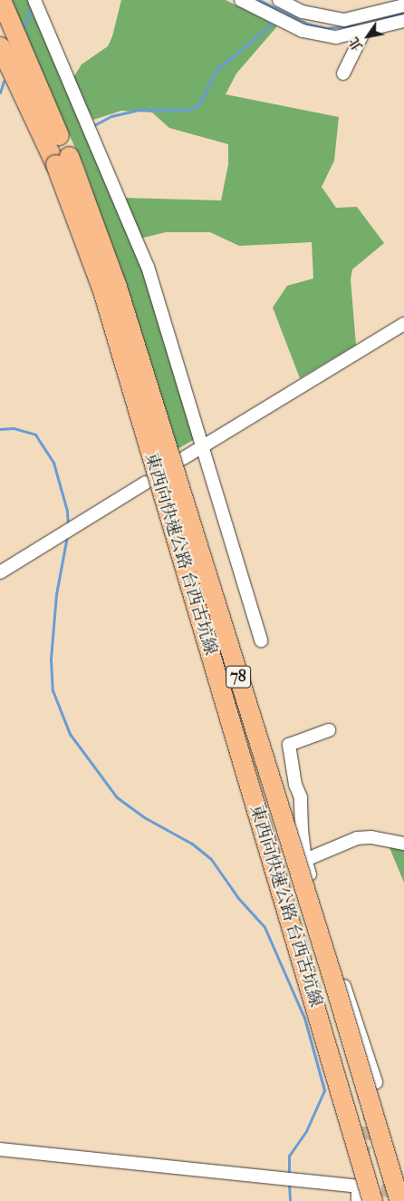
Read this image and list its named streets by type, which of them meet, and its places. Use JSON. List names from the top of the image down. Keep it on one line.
{"streets":{"highway":["東西向快速公路 台西古坑線","78"]},"north":"bottom left"}
